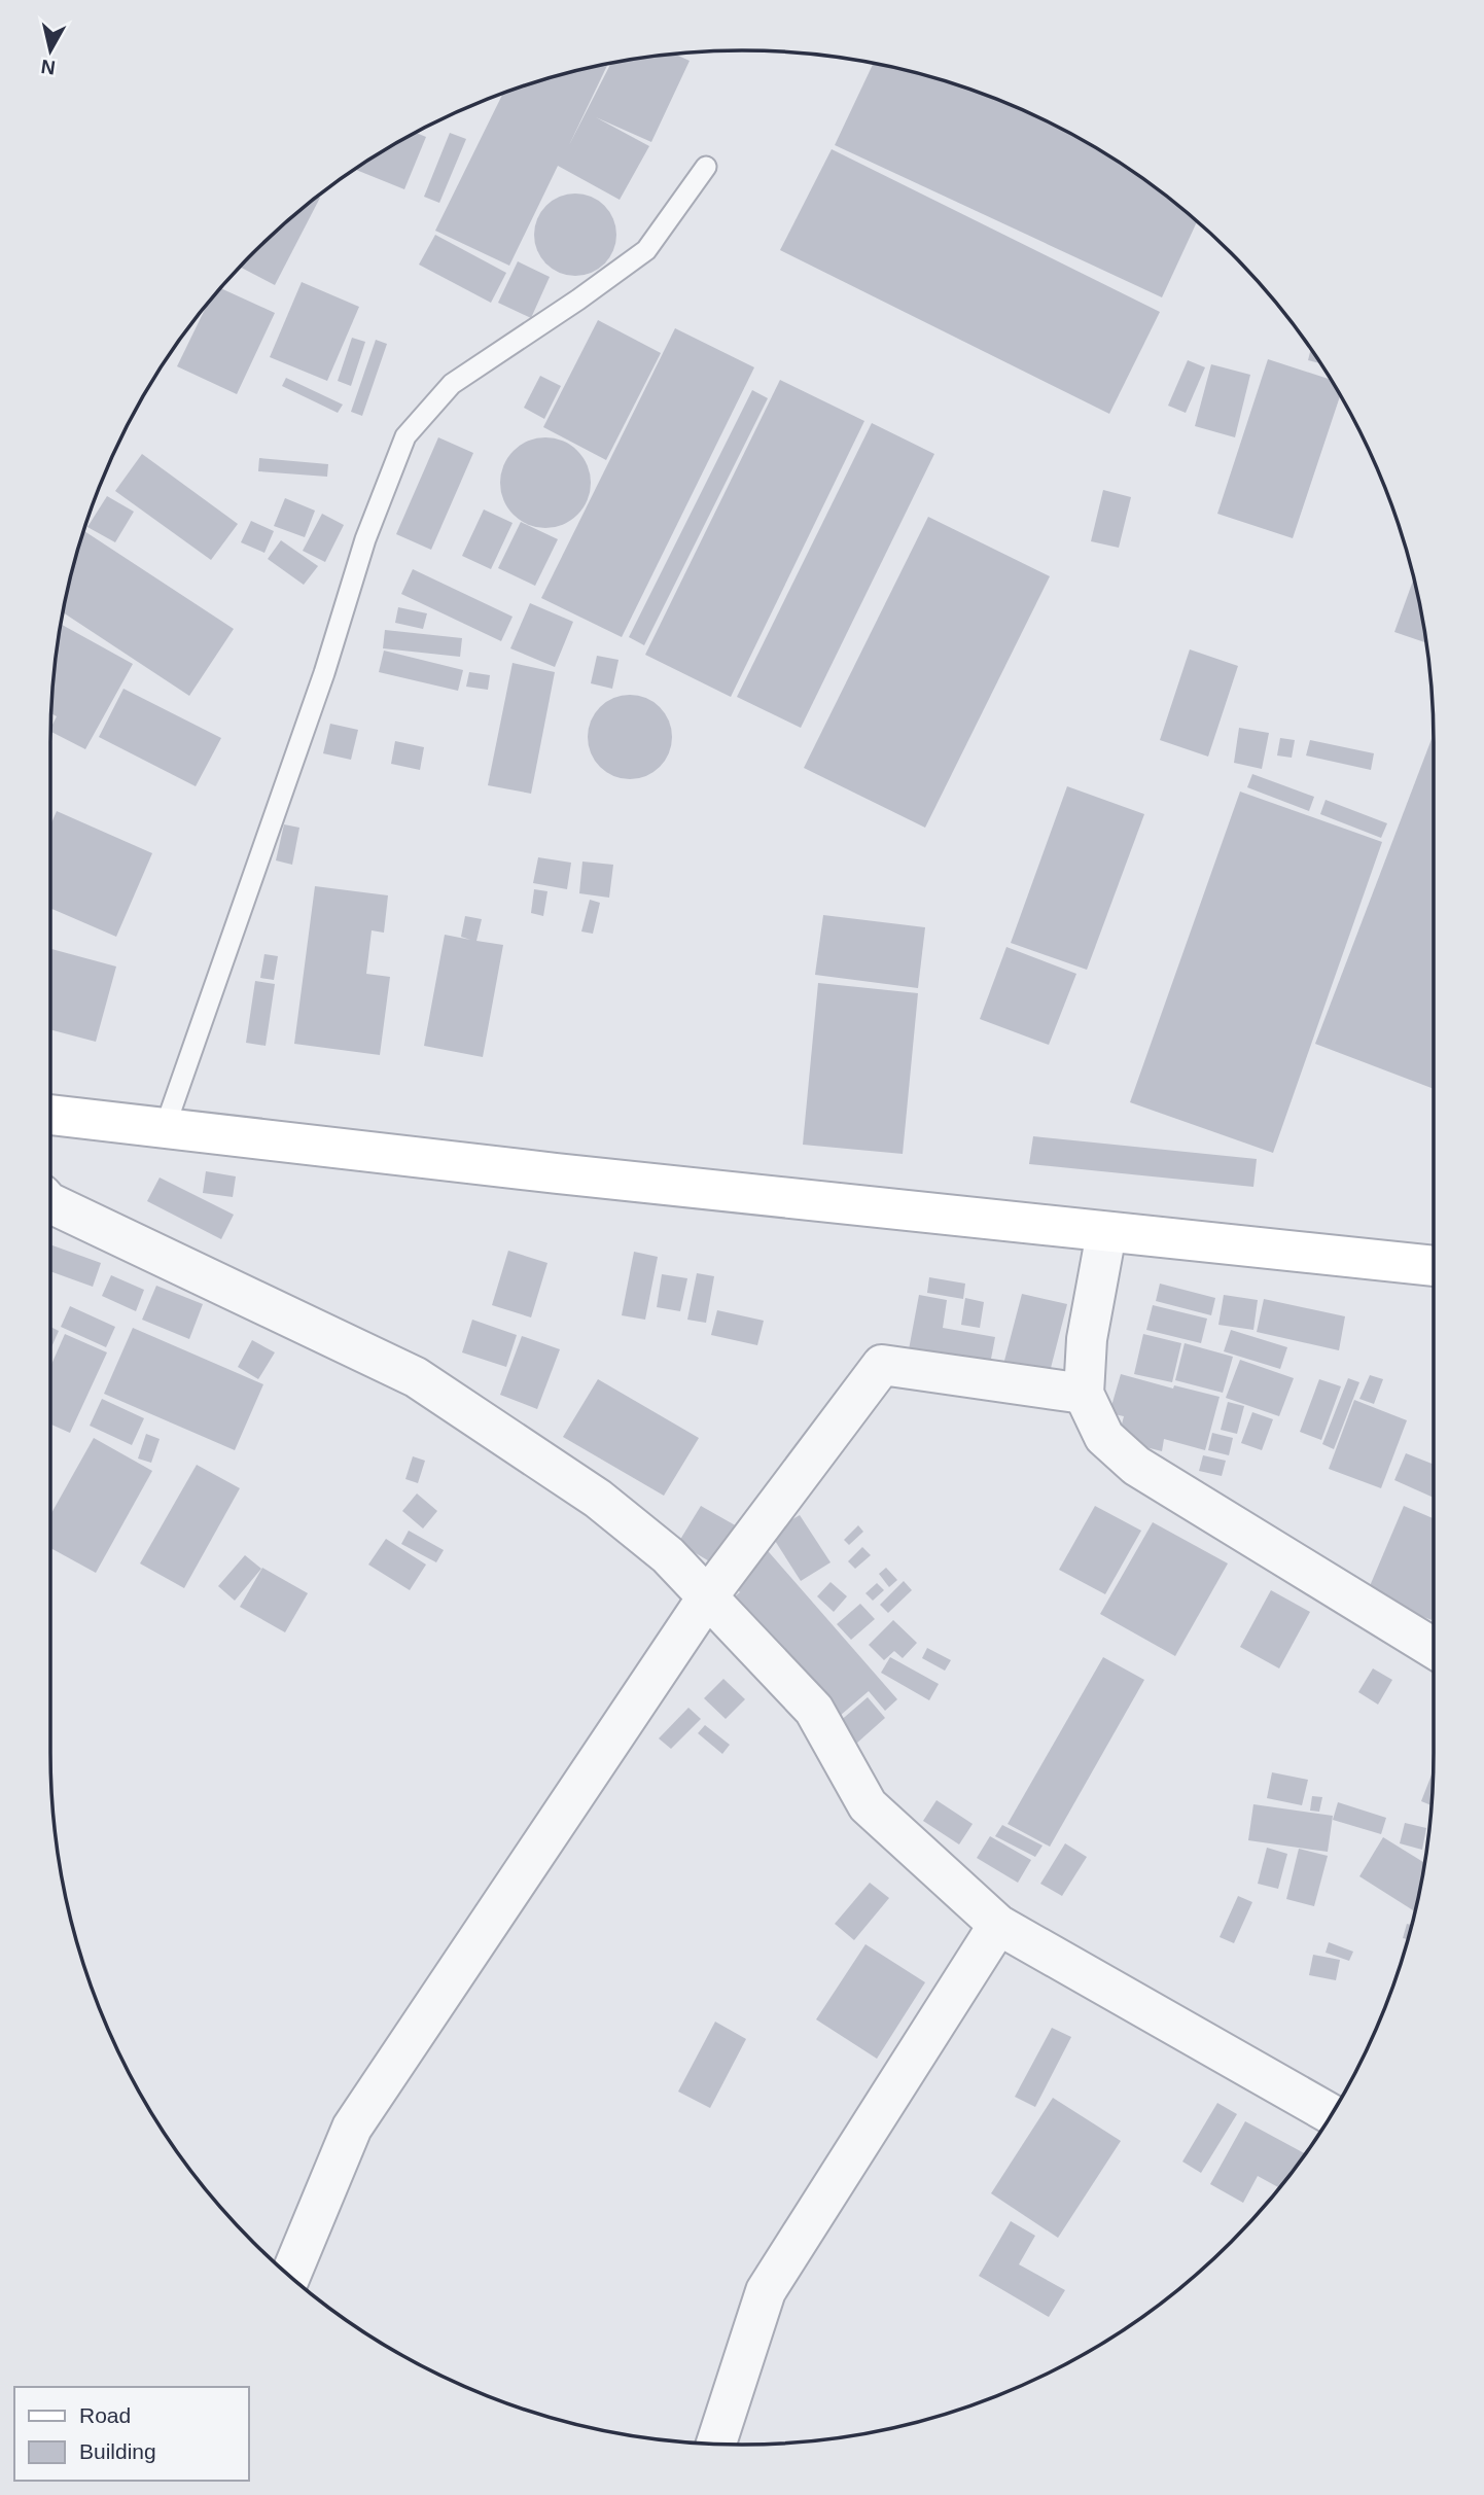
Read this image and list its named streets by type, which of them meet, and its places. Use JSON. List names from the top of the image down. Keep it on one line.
{"legend":["Road","Building"],"north":"bottom"}
